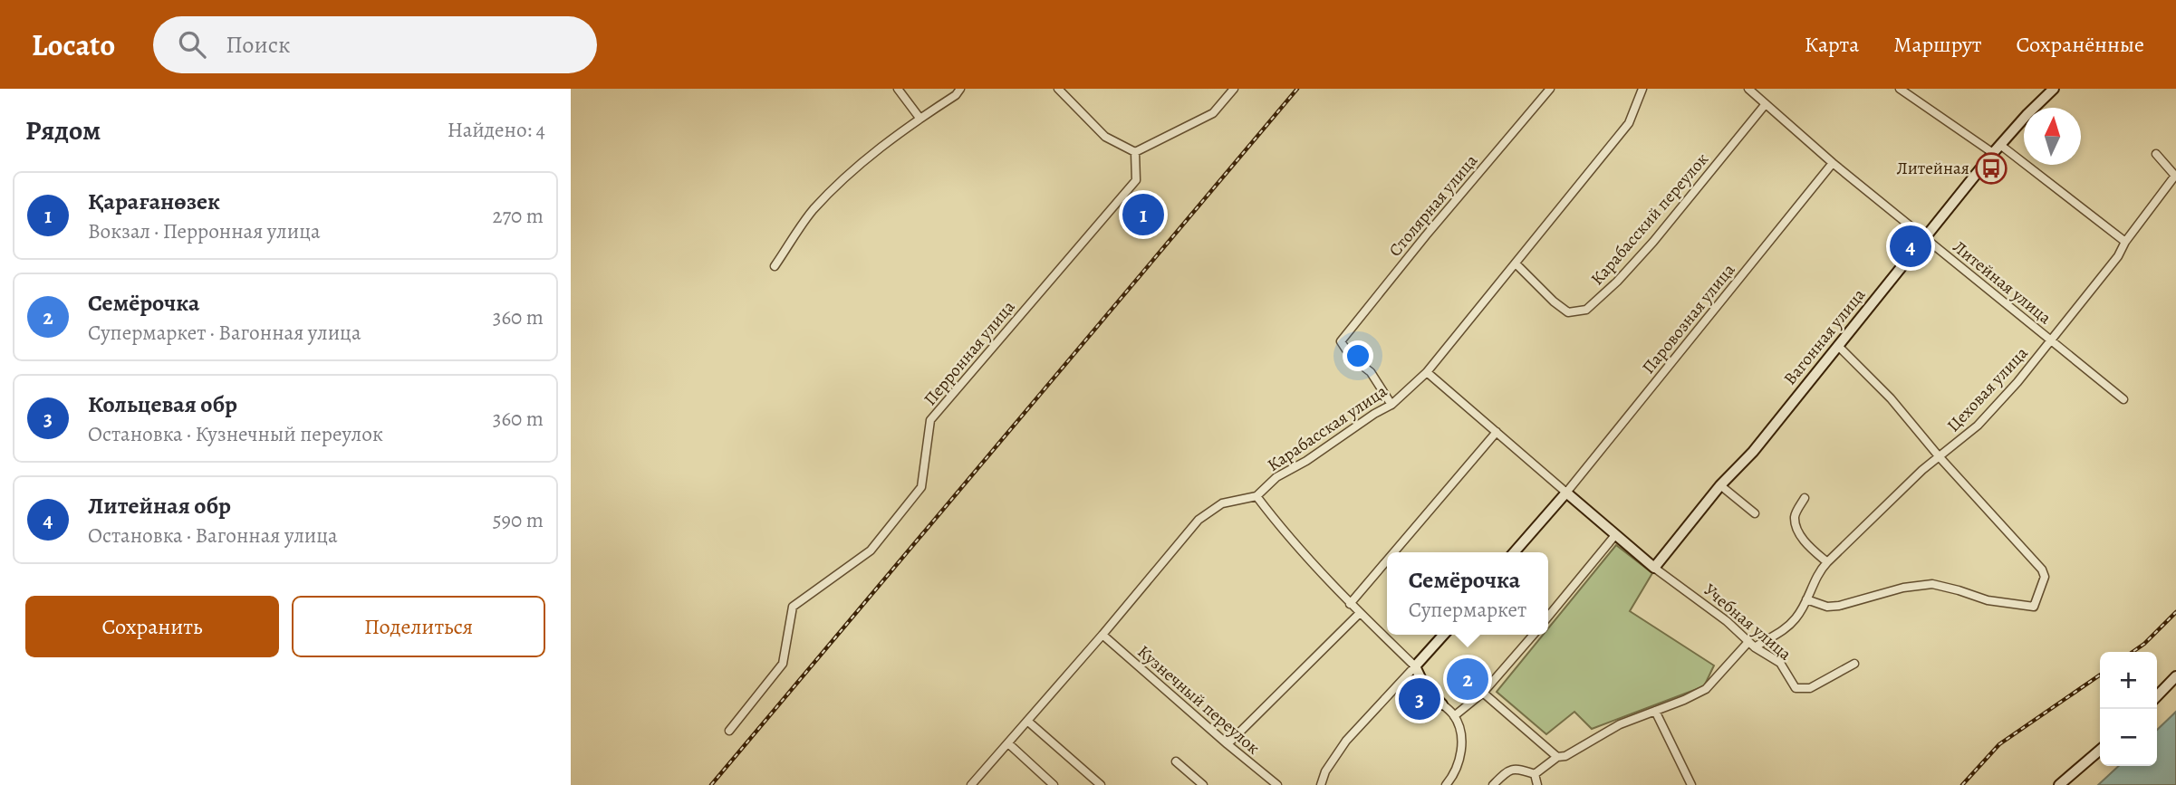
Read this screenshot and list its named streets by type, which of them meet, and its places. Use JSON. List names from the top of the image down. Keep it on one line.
{"streets":{"street":["Столярная улица","Карабасский переулок","Литейная улица","Паровозная улица","Вагонная улица","Перронная улица","Цеховая улица","Карабасская улица","Учебная улица","Кузнечный переулок"]},"crossings":[["Столярная улица","Карабасская улица"],["Карабасский переулок","Литейная улица"],["Карабасский переулок","Карабасская улица"],["Литейная улица","Паровозная улица"],["Литейная улица","Вагонная улица"],["Литейная улица","Цеховая улица"],["Вагонная улица","Учебная улица"],["Цеховая улица","Учебная улица"],["Карабасская улица","Кузнечный переулок"]],"places":{"bus stop":["Литейная"]},"north":"top","page":{"header":"Locato","search":"Поиск","nav":["Карта","Маршрут","Сохранённые"],"heading":["Рядом","Найдено: 4"],"list":[{"mark":"1","name":"Қарағанөзек","note":"Вокзал · Перронная улица","value":"270 m"},{"mark":"2","name":"Семёрочка","note":"Супермаркет · Вагонная улица","value":"360 m"},{"mark":"3","name":"Кольцевая обр","note":"Остановка · Кузнечный переулок","value":"360 m"},{"mark":"4","name":"Литейная обр","note":"Остановка · Вагонная улица","value":"590 m"}],"pins":["1","4","2","3"],"popup":["Семёрочка","Супермаркет"],"buttons":["Сохранить","Поделиться"],"map_buttons":["+","−"]}}
